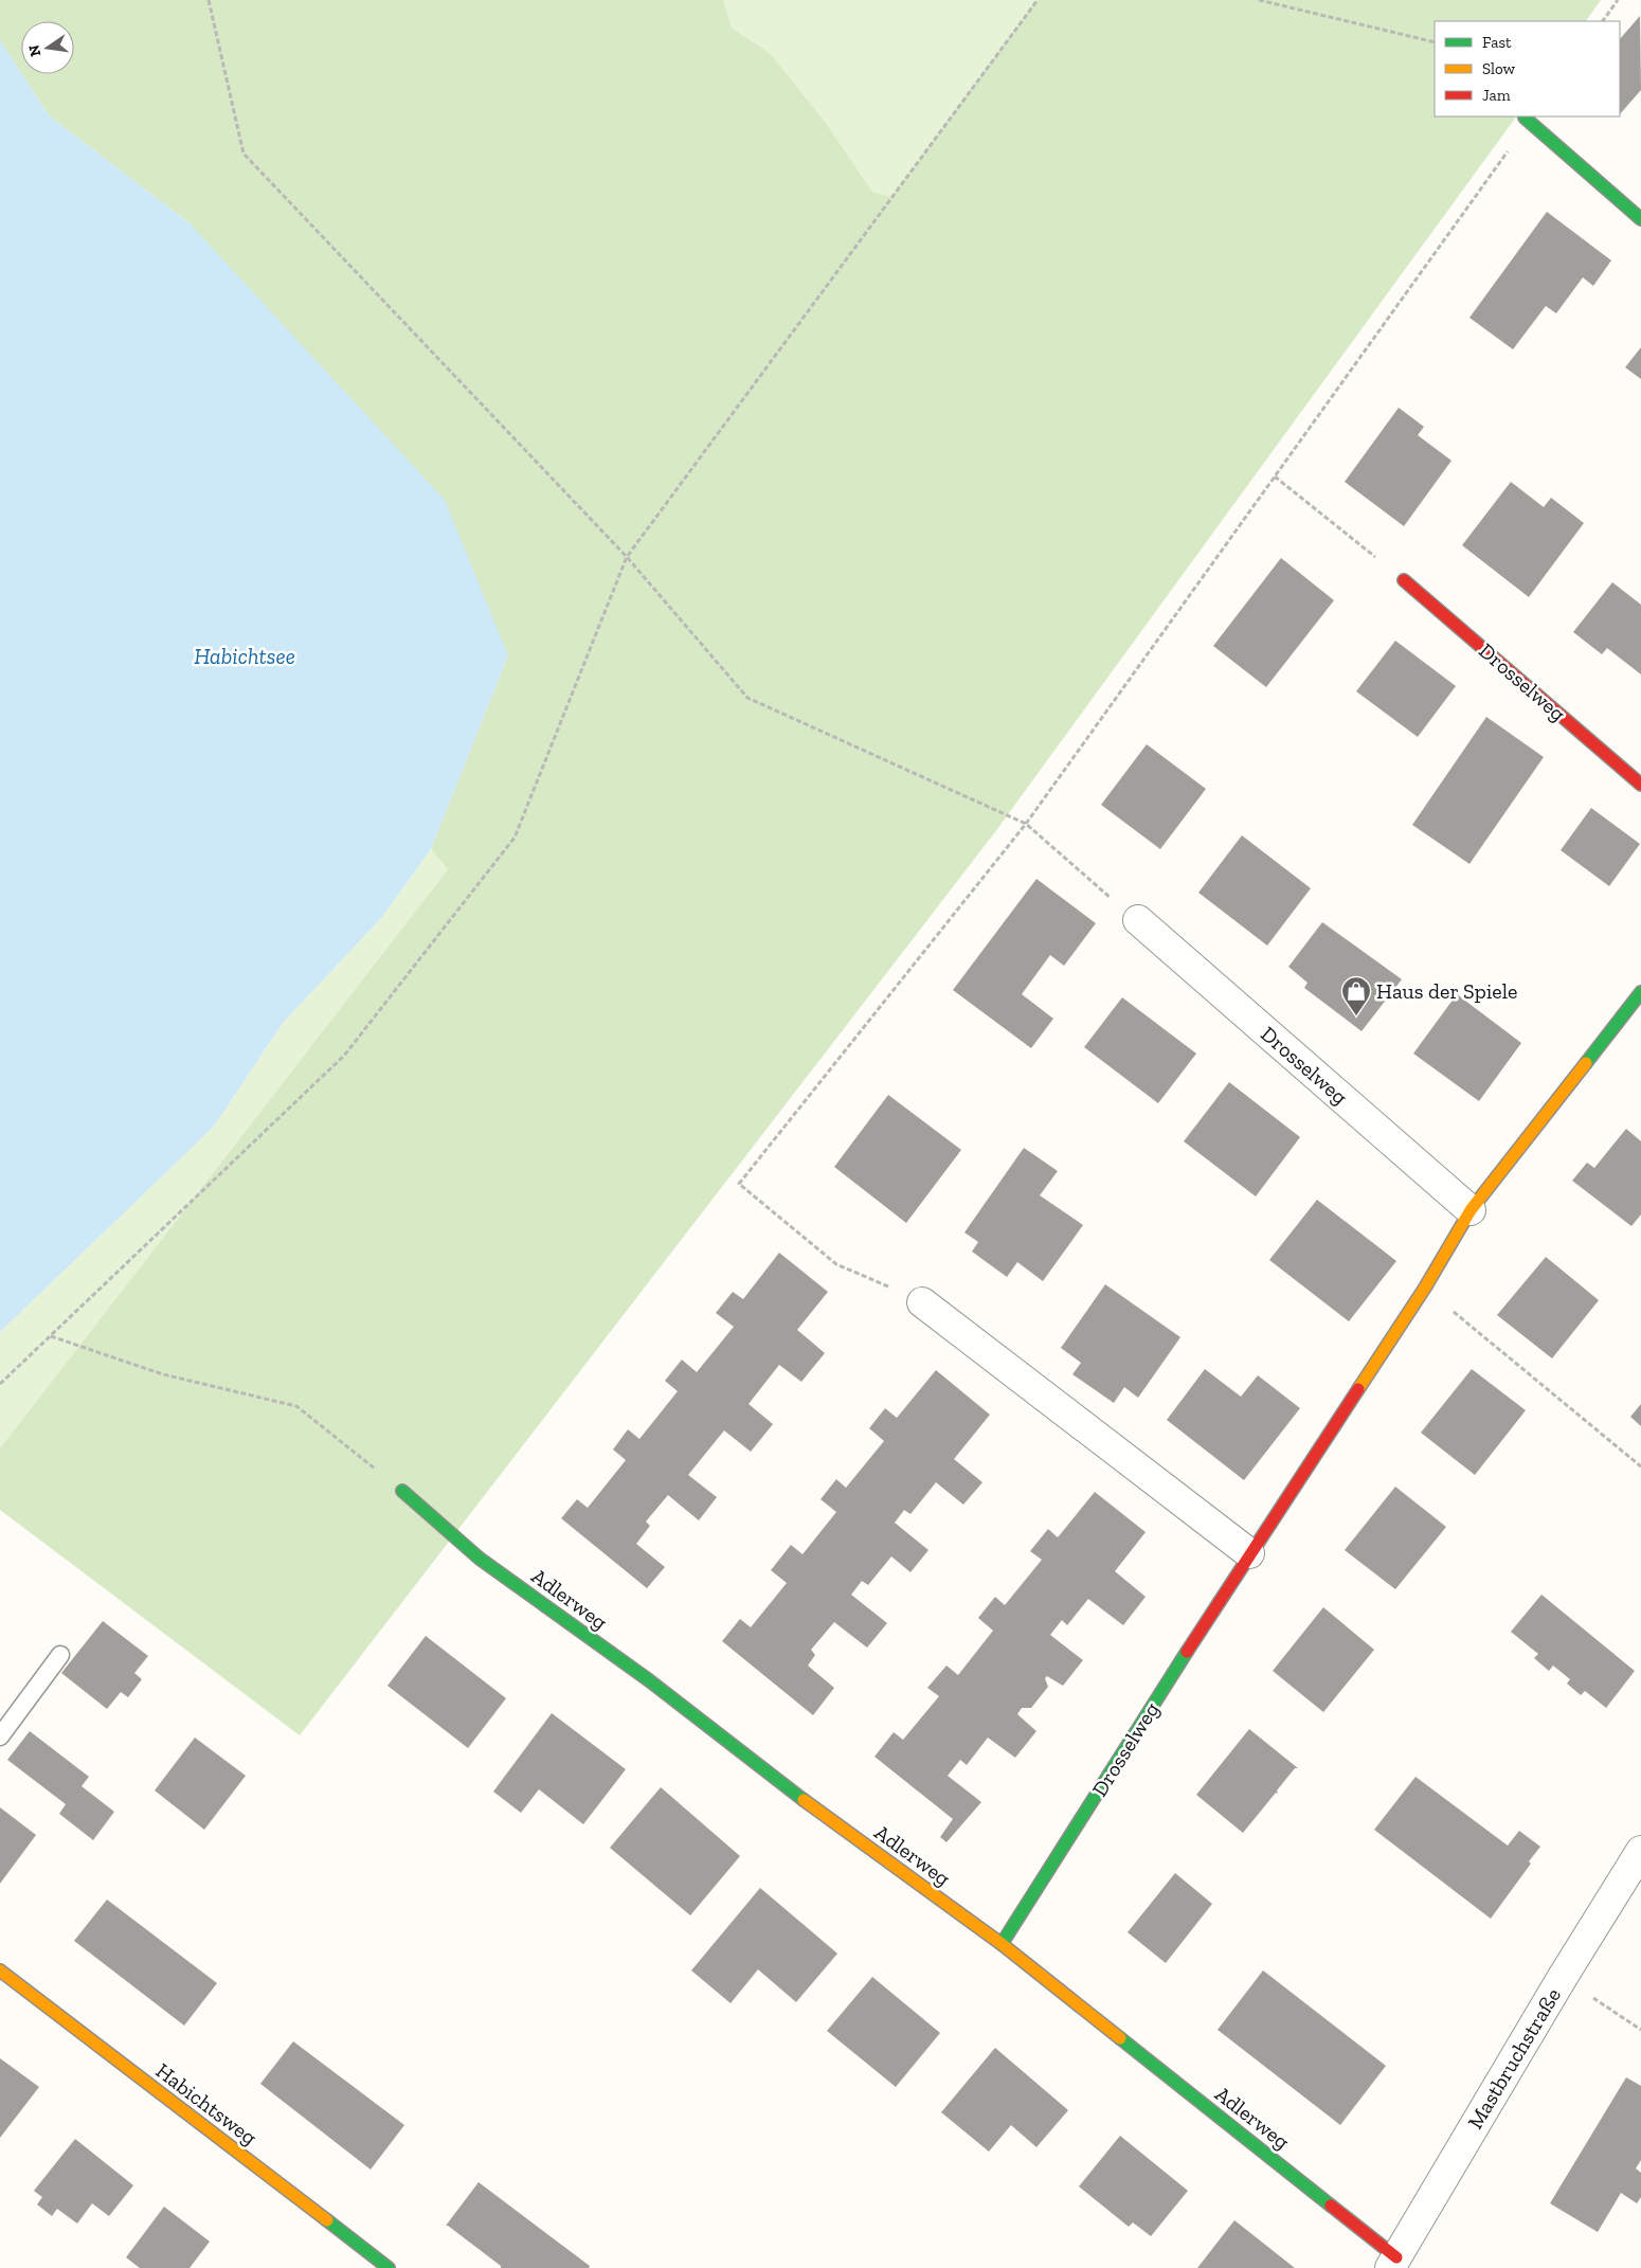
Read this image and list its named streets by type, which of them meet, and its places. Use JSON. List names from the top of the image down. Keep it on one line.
{"streets":{"street":["Drosselweg","Adlerweg","Mastbruchstraße","Habichtsweg"]},"crossings":[["Drosselweg","Adlerweg"],["Adlerweg","Mastbruchstraße"]],"water":["Habichtsee"],"places":{"shop":["Haus der Spiele"]},"legend":["Fast","Slow","Jam"],"north":"left"}
